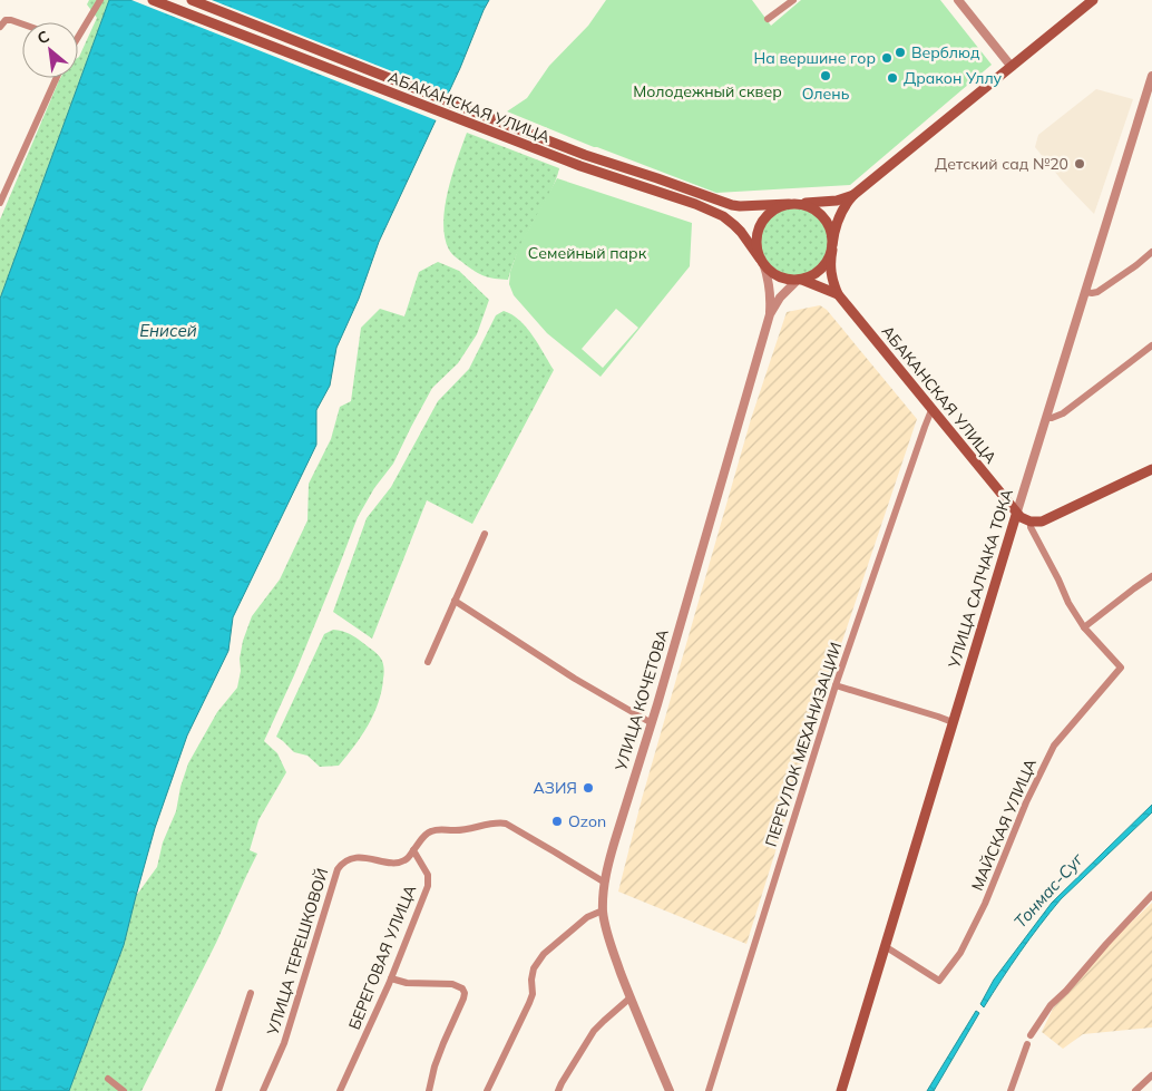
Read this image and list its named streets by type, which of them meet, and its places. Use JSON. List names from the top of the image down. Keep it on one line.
{"streets":{"main road":["АБАКАНСКАЯ УЛИЦА","УЛИЦА САЛЧАКА ТОКА"],"street":["УЛИЦА КОЧЕТОВА","ПЕРЕУЛОК МЕХАНИЗАЦИИ","МАЙСКАЯ УЛИЦА","УЛИЦА ТЕРЕШКОВОЙ","БЕРЕГОВАЯ УЛИЦА"]},"crossings":[["АБАКАНСКАЯ УЛИЦА","УЛИЦА САЛЧАКА ТОКА"],["АБАКАНСКАЯ УЛИЦА","УЛИЦА КОЧЕТОВА"],["АБАКАНСКАЯ УЛИЦА","ПЕРЕУЛОК МЕХАНИЗАЦИИ"],["УЛИЦА САЛЧАКА ТОКА","МАЙСКАЯ УЛИЦА"],["УЛИЦА ТЕРЕШКОВОЙ","БЕРЕГОВАЯ УЛИЦА"]],"water":["Енисей","Тонмас-Суг"],"parks":["Молодежный сквер","Семейный парк"],"places":["Верблюд","На вершине гор","Олень","Дракон Уллу","Детский сад №20","АЗИЯ","Ozon"],"north":"top left"}
